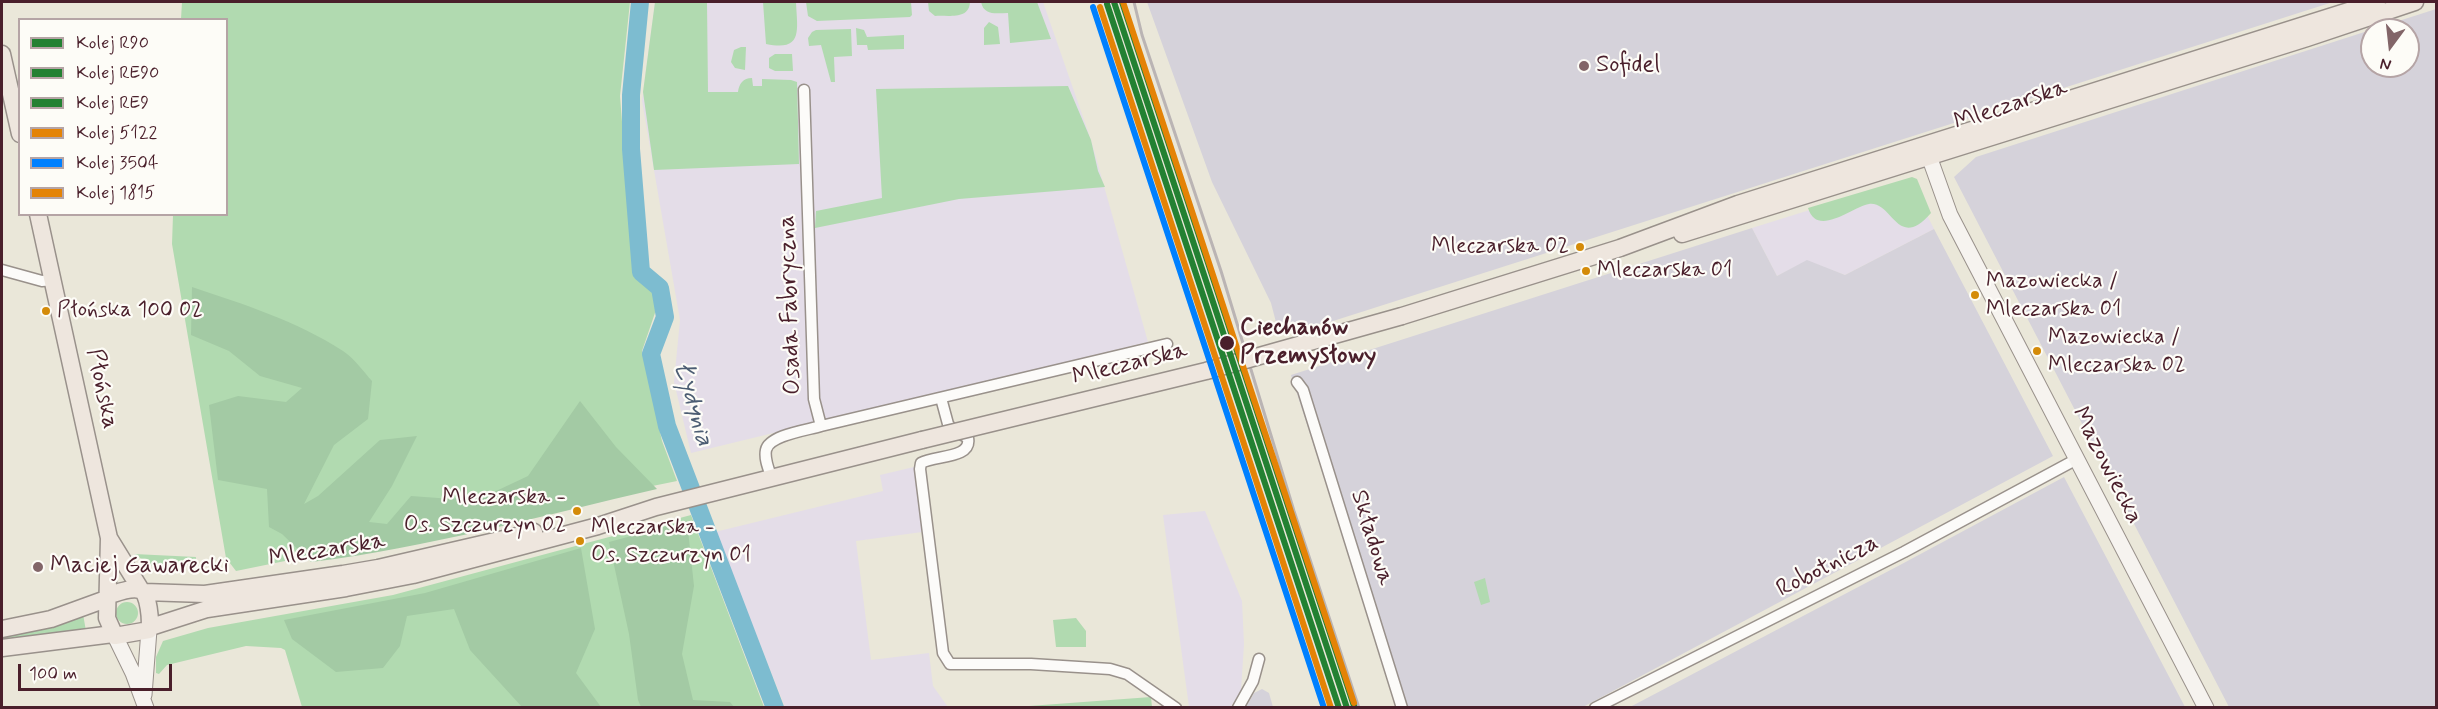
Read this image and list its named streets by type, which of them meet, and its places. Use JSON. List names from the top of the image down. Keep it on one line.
{"streets":{"main road":["Mleczarska","Płońska"],"street":["Osada Fabryczna","Mazowiecka","Składowa","Robotnicza"]},"crossings":[["Mleczarska","Osada Fabryczna"],["Mleczarska","Płońska"],["Mleczarska","Mazowiecka"],["Mazowiecka","Robotnicza"]],"water":["Łydynia"],"places":["Sofidel","Mleczarska 02","Mleczarska 01","Mazowiecka / Mleczarska 01","Płońska 100 02","Ciechanów Przemysłowy","Mazowiecka / Mleczarska 02","Mleczarska - Os. Szczurzyn 02","Mleczarska - Os. Szczurzyn 01","Maciej Gawarecki"],"lines":["rail line R90","rail line RE9","rail line 1815","rail line RE90","rail line 5122","rail line 3504"],"legend":["Kolej R90","Kolej RE90","Kolej RE9","Kolej 5122","Kolej 3504","Kolej 1815"],"scale_bar":"100 m","north":"bottom"}
